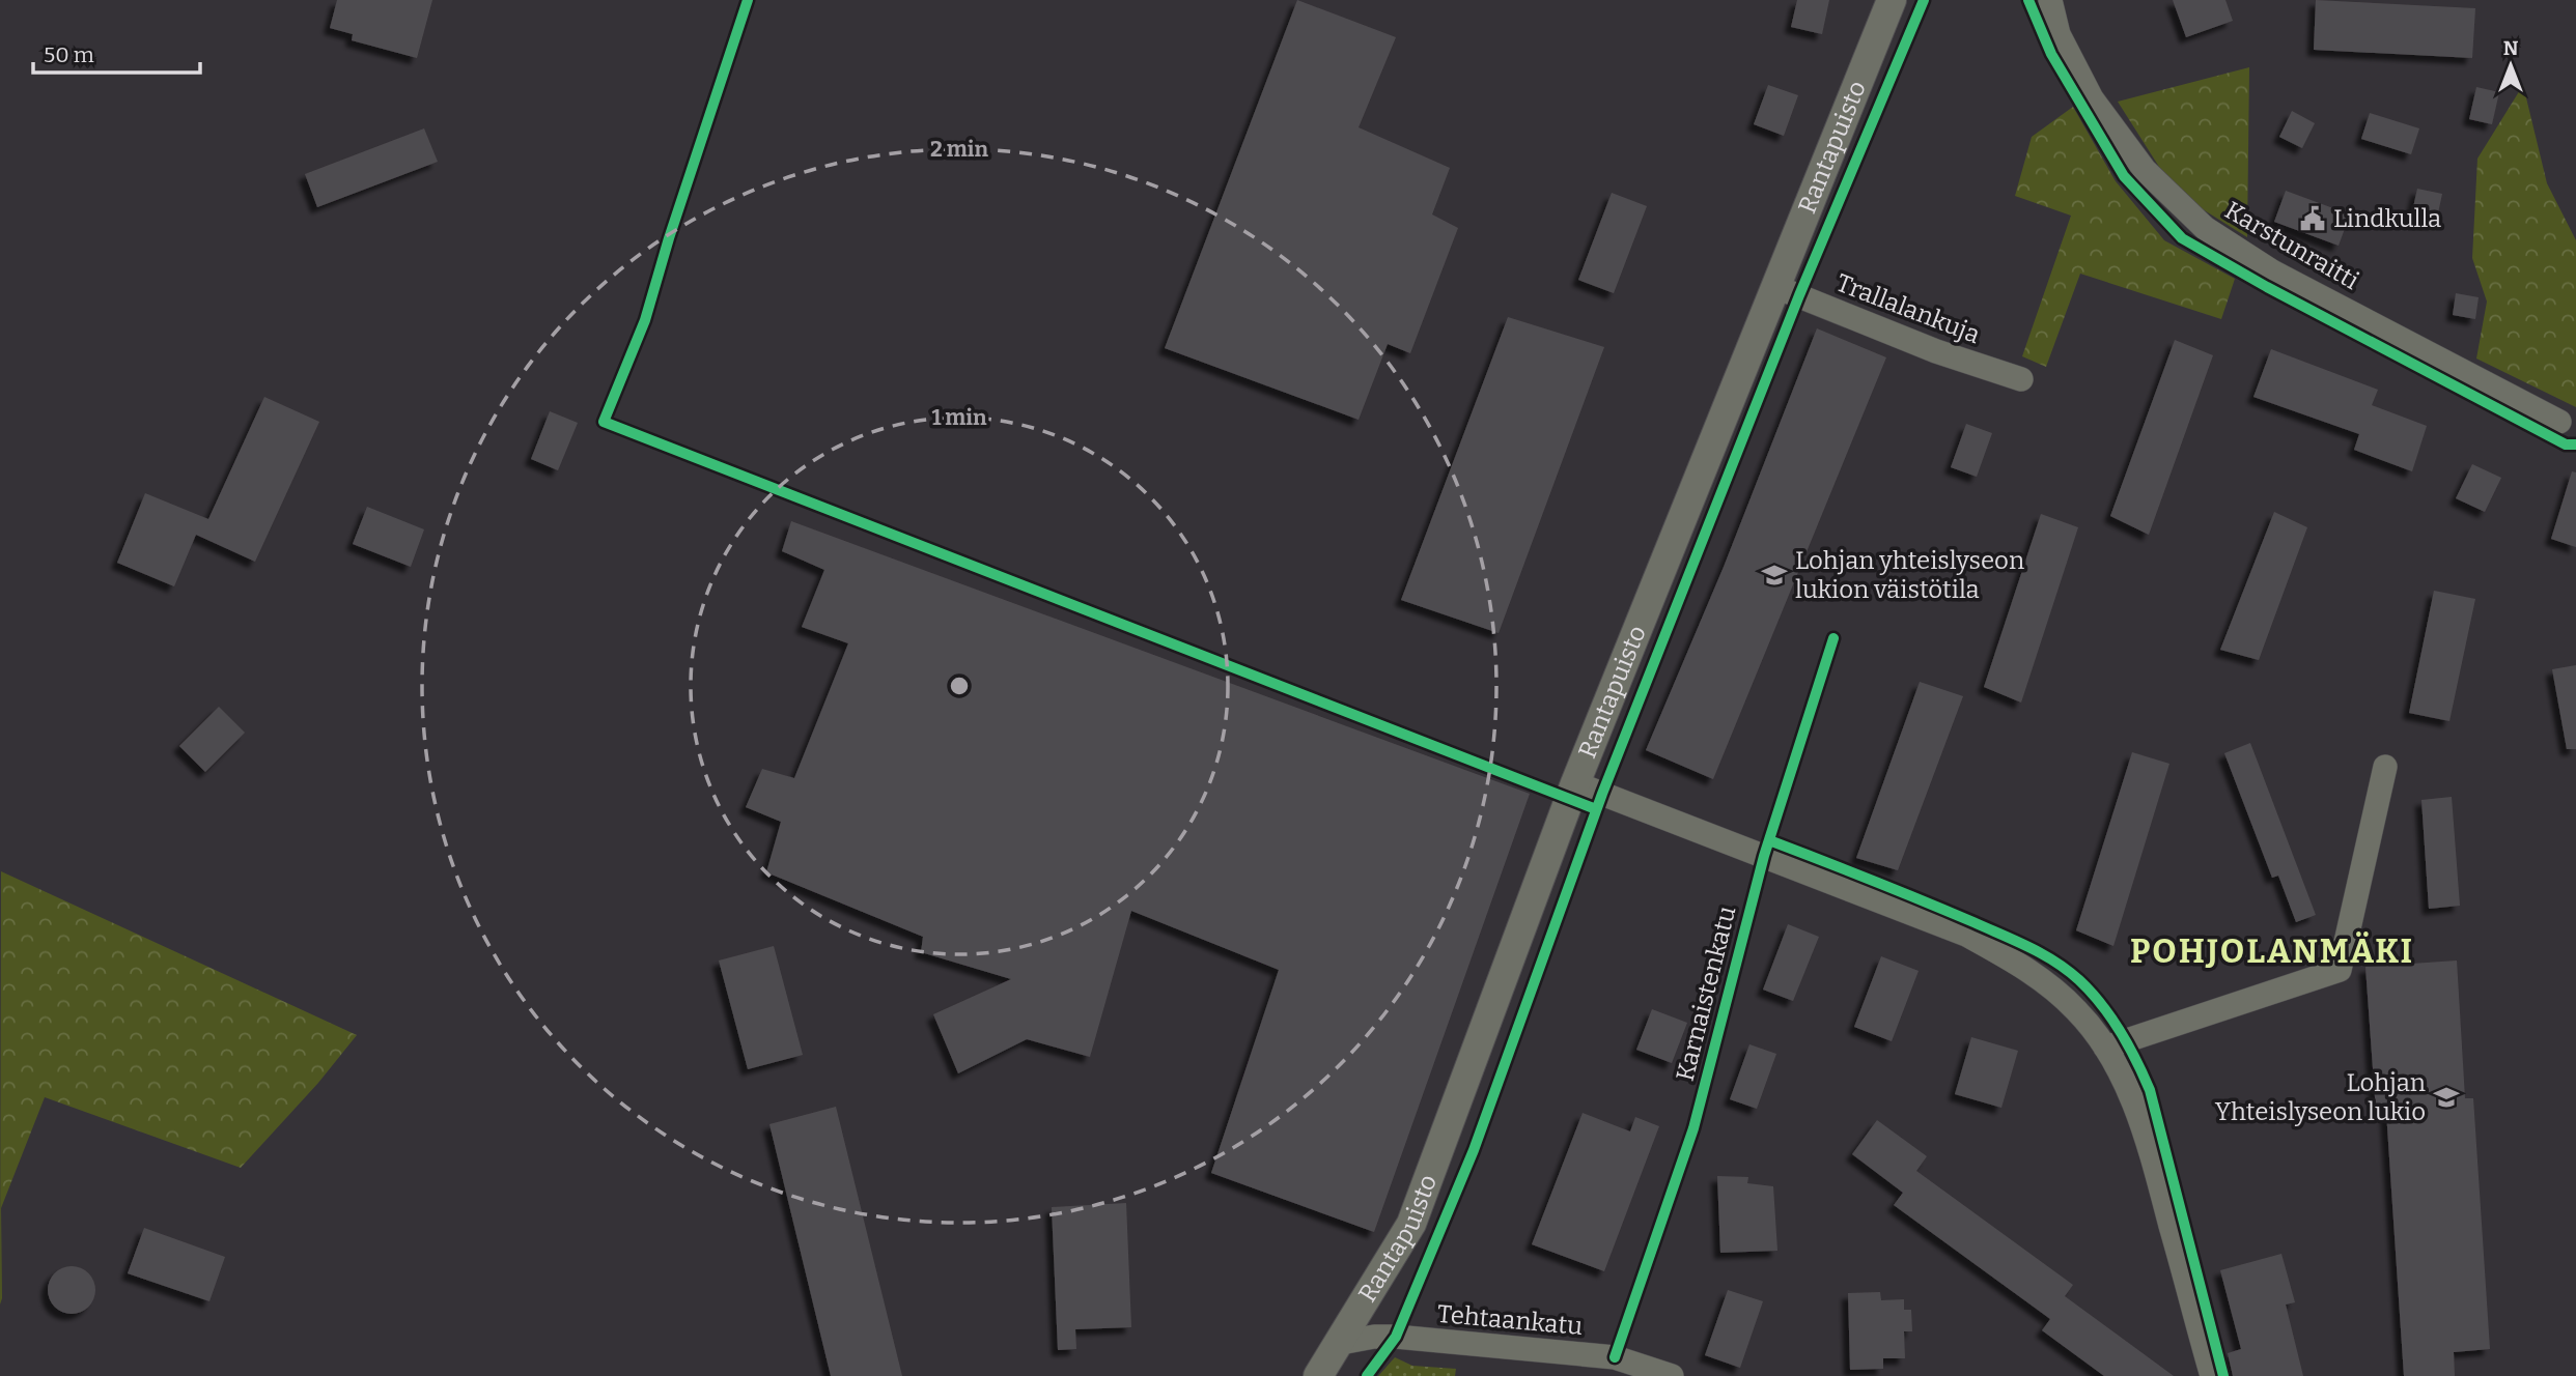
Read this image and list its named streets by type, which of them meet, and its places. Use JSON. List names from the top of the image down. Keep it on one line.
{"streets":{"street":["Rantapuisto","Karstunraitti","Trallalankuja","Tehtaankatu"],"cycle path":["Karnaistenkatu"]},"crossings":[["Rantapuisto","Trallalankuja"],["Rantapuisto","Tehtaankatu"]],"districts":["POHJOLANMÄKI"],"places":{"public building":["Lindkulla"],"school or university":["Lohjan yhteislyseon lukion väistötila","Lohjan Yhteislyseon lukio"]},"scale_bar":"50 m","north":"top","rings":["2 min","1 min"]}
